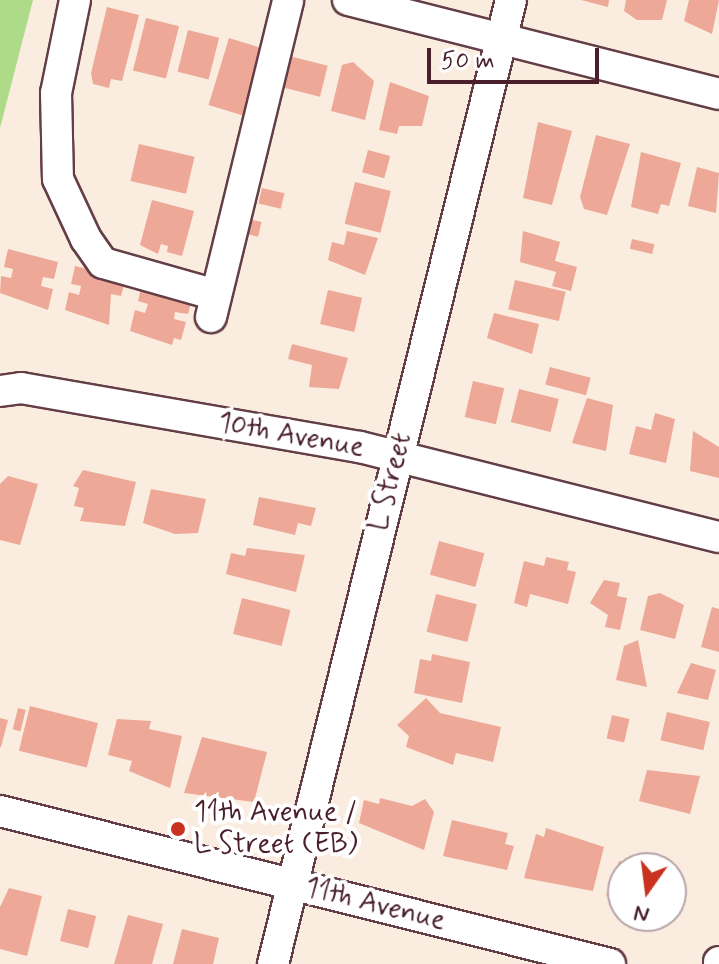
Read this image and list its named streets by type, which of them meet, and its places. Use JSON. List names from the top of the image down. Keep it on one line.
{"streets":{"street":["10th Avenue","L Street","11th Avenue"]},"crossings":[["10th Avenue","L Street"],["L Street","11th Avenue"]],"places":["11th Avenue / L Street (EB)"],"scale_bar":"50 m","north":"bottom"}
